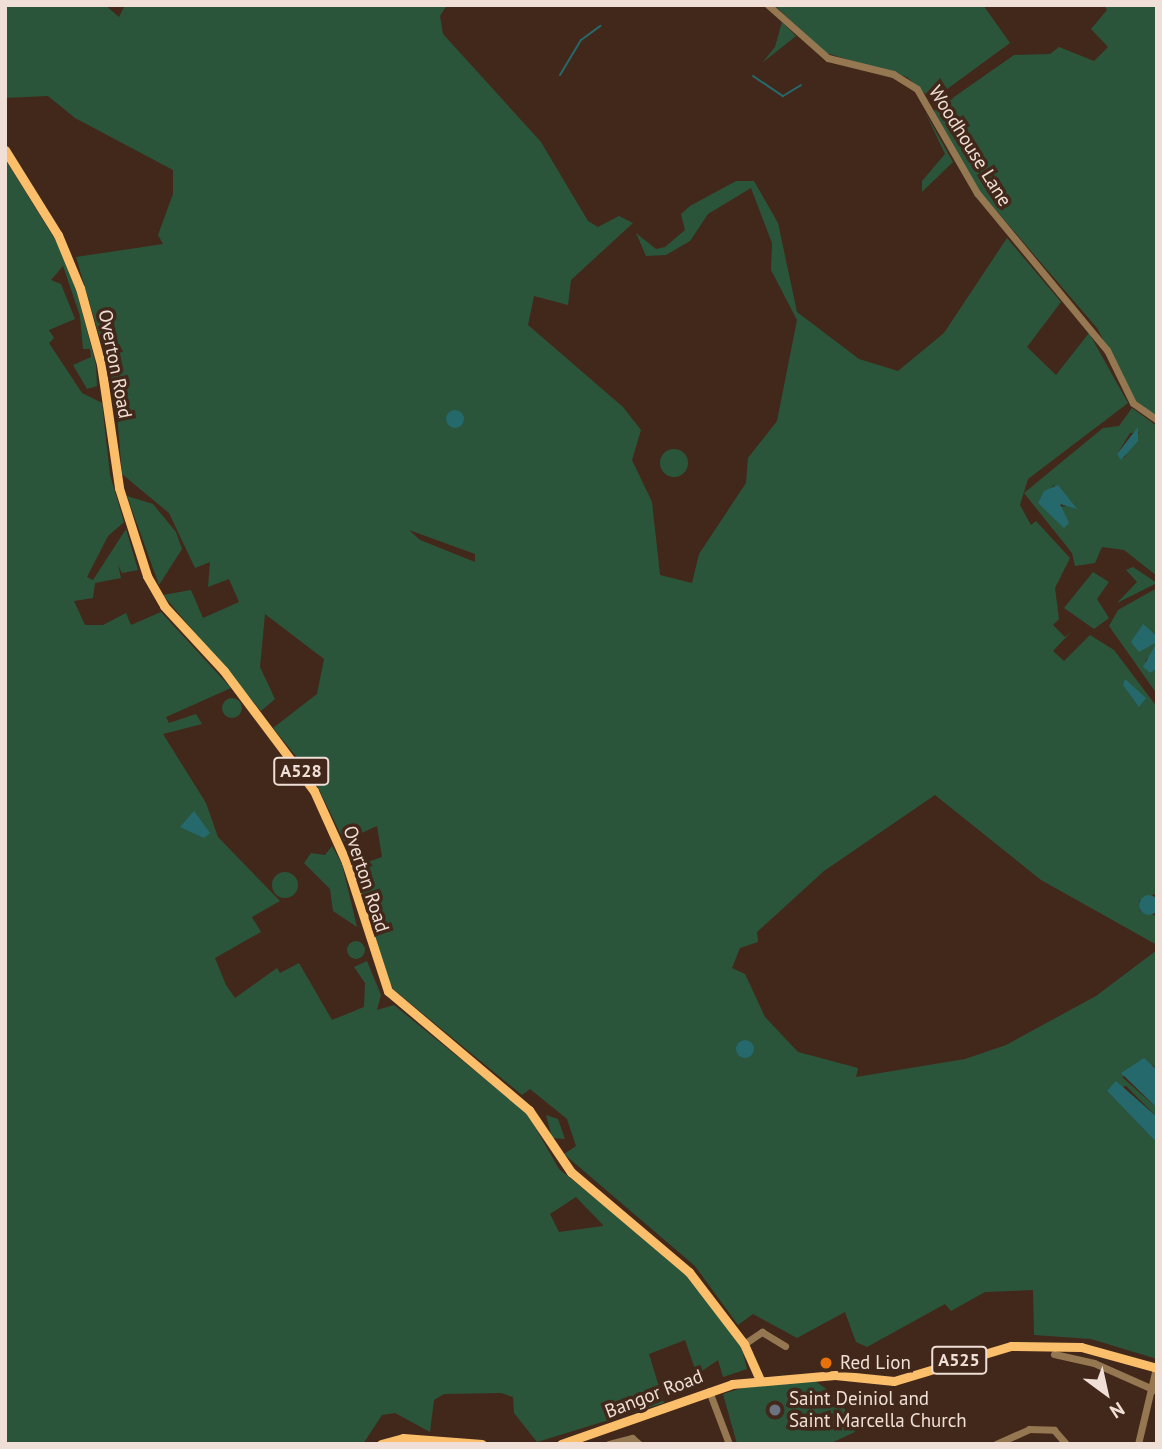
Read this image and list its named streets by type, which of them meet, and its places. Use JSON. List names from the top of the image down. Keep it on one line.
{"streets":{"main road":["Overton Road","A528","A525","Bangor Road"],"street":["Woodhouse Lane"]},"crossings":[["Overton Road","A525"],["Overton Road","Bangor Road"],["A525","Bangor Road"]],"places":["Red Lion","Saint Deiniol and Saint Marcella Church"],"north":"bottom right"}
